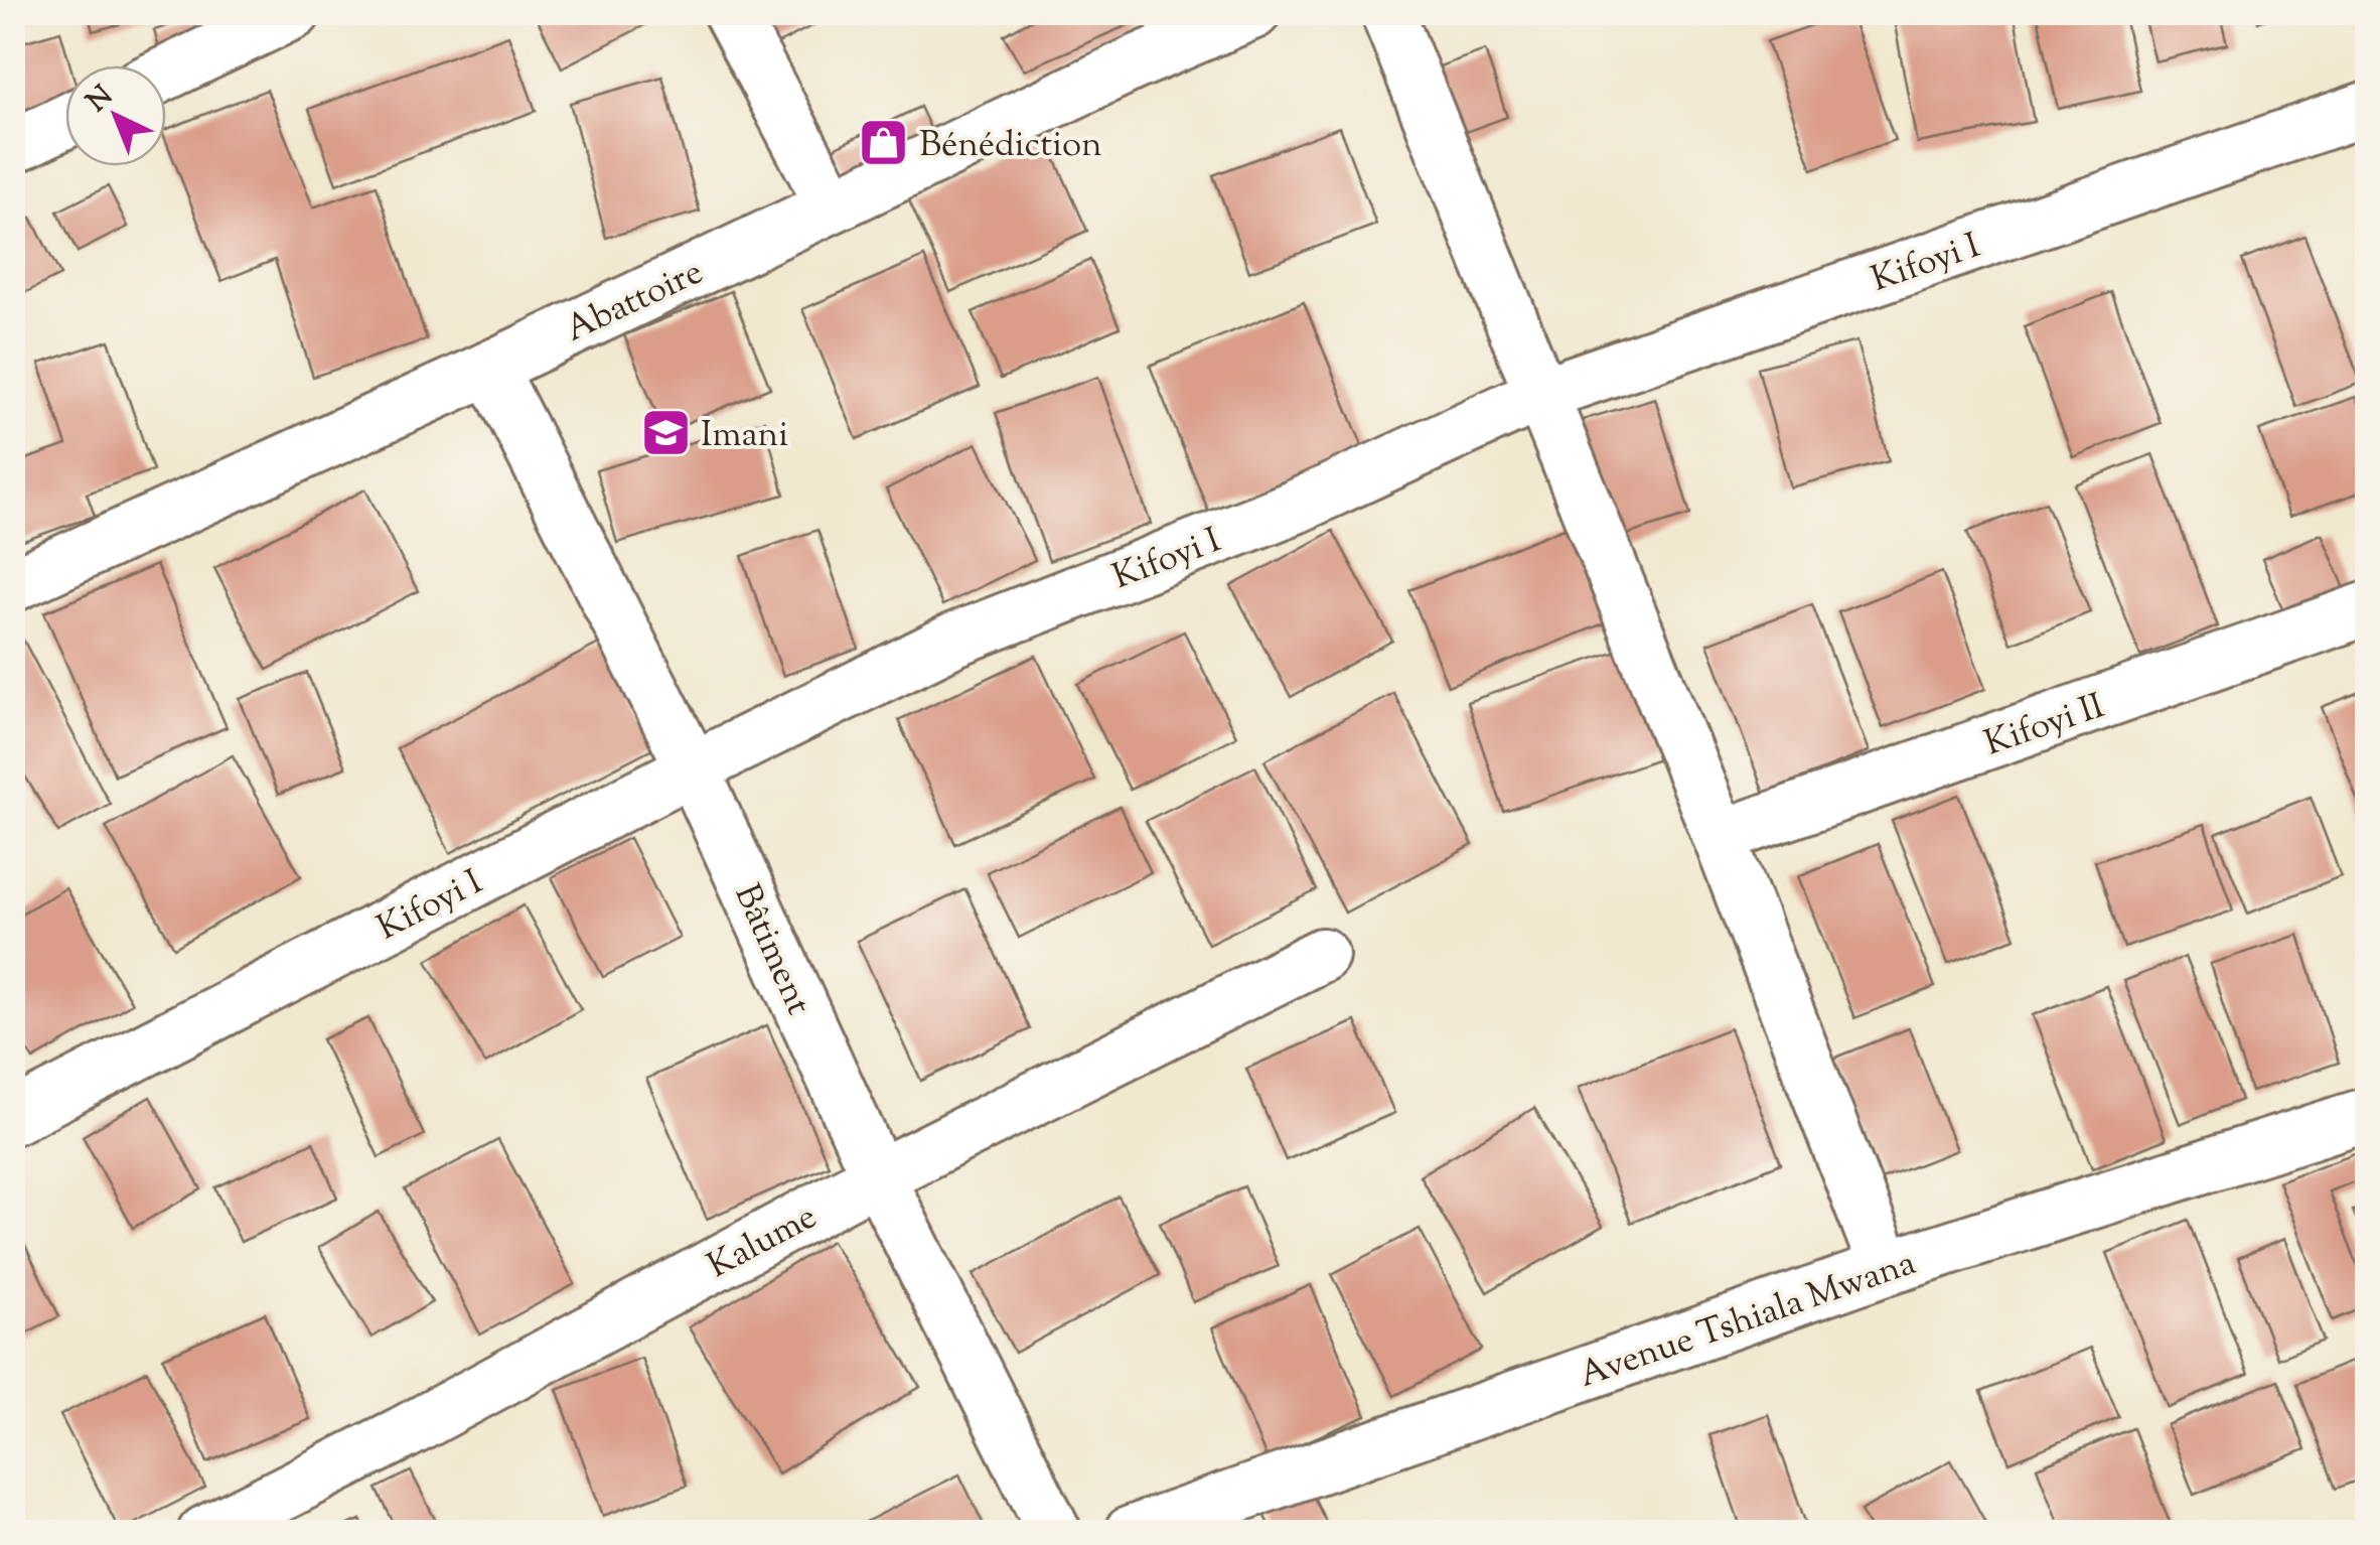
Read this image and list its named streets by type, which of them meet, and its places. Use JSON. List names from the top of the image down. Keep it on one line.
{"streets":{"street":["Kifoyi I","Abattoire","Kifoyi II","Bâtiment","Kalume","Avenue Tshiala Mwana"]},"crossings":[["Kifoyi I","Bâtiment"],["Abattoire","Bâtiment"],["Bâtiment","Kalume"]],"places":{"shop":["Bénédiction"],"school or university":["Imani"]},"north":"top left"}
